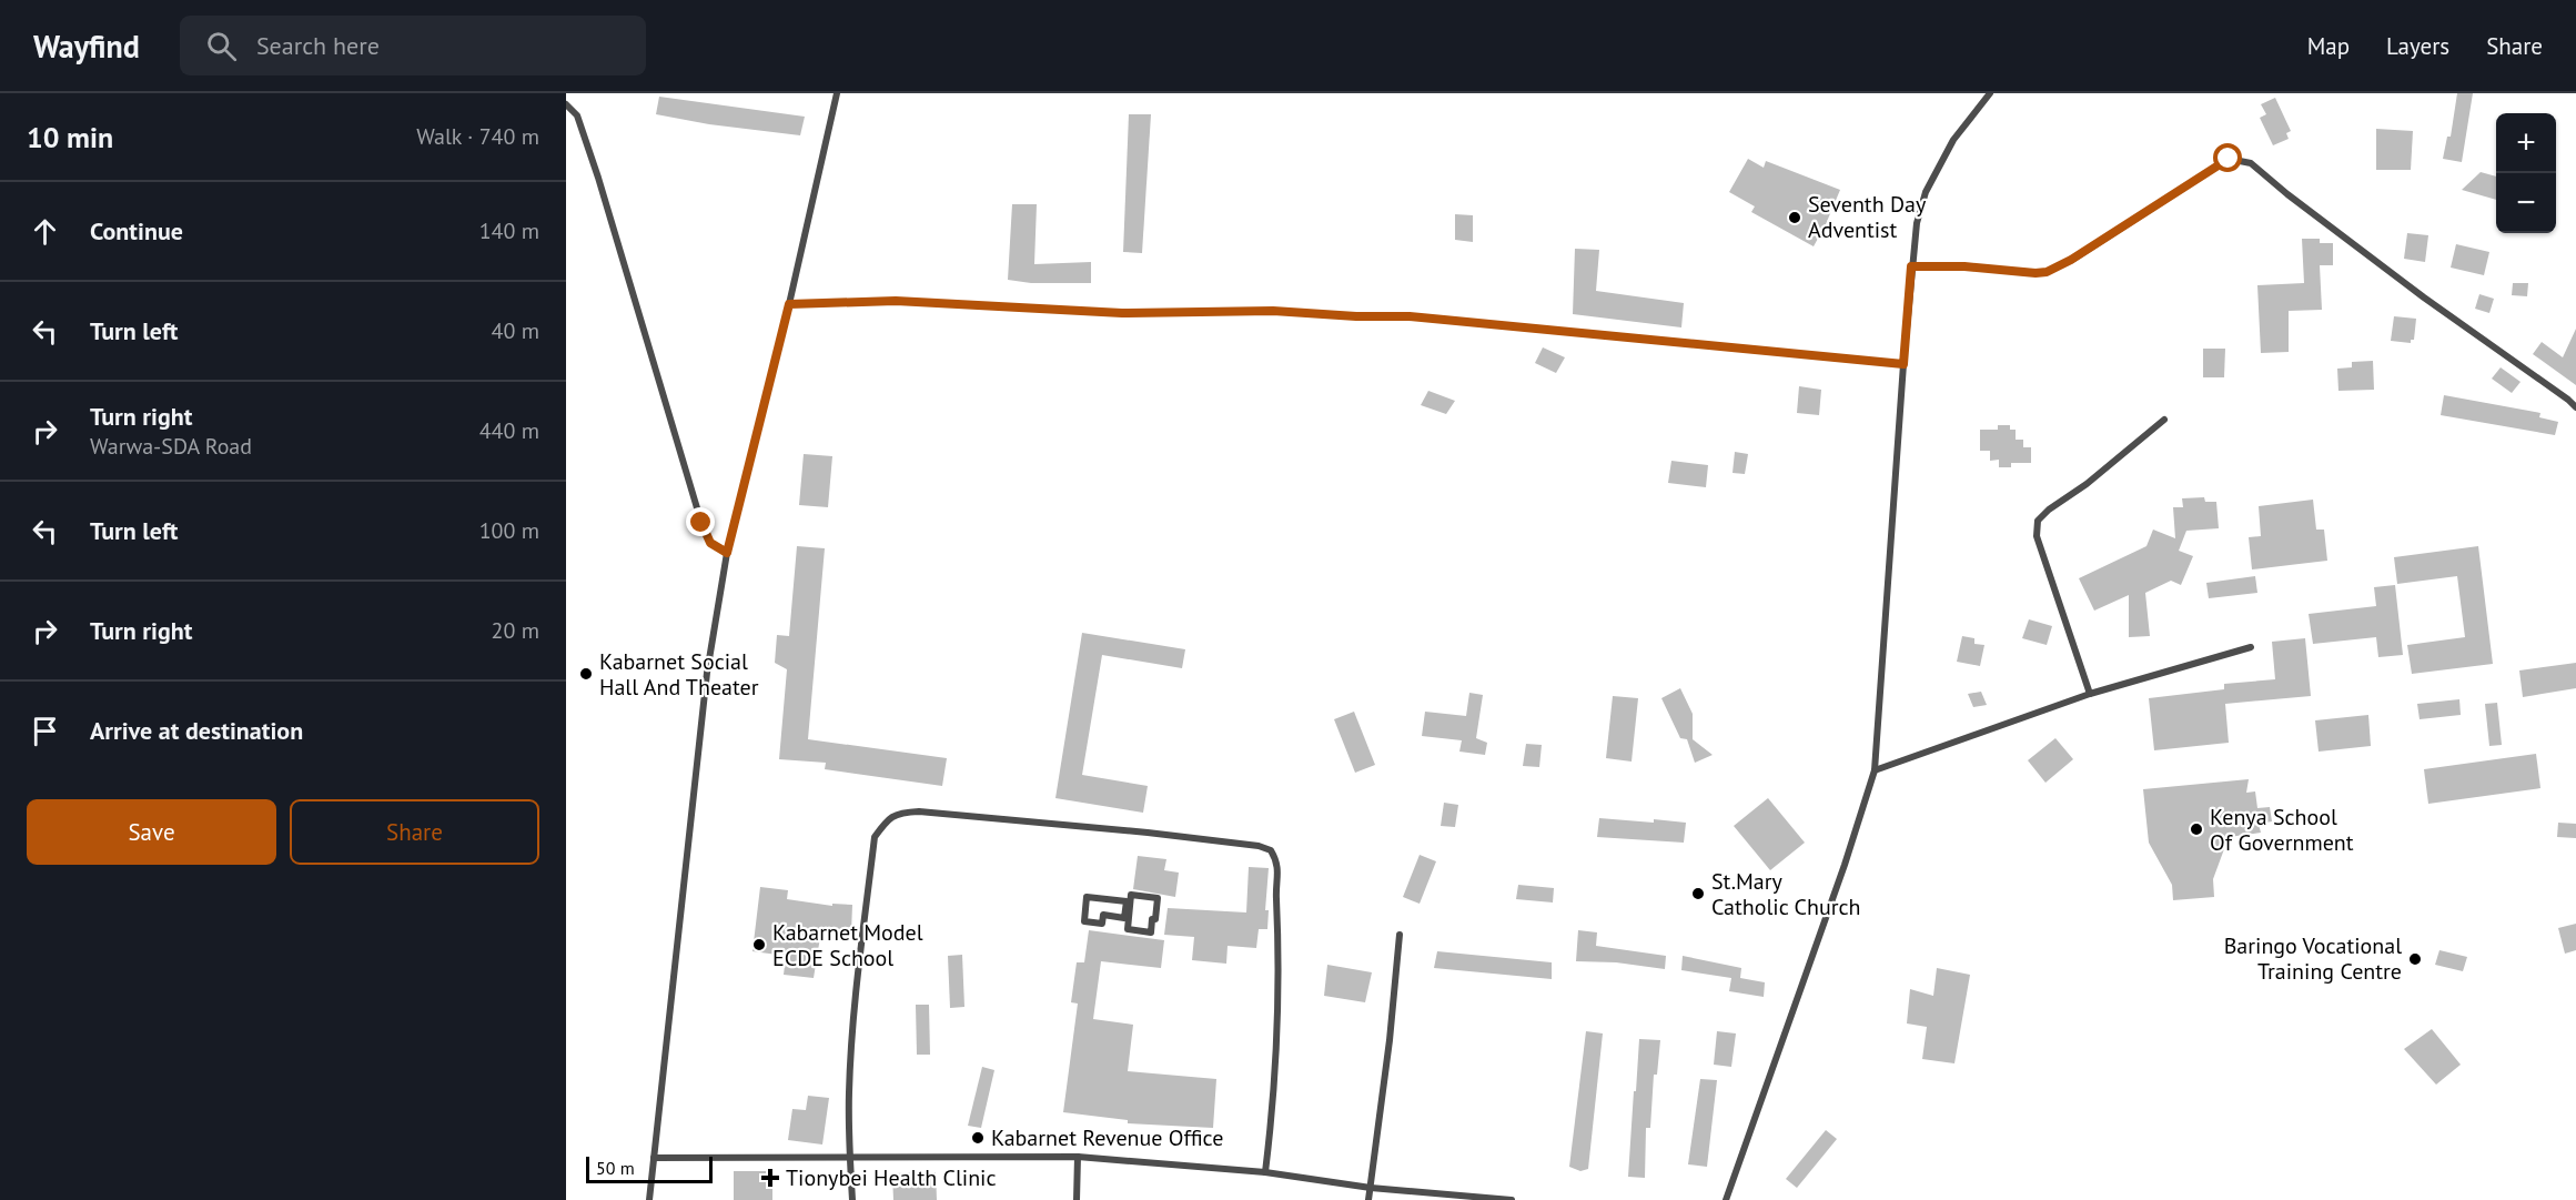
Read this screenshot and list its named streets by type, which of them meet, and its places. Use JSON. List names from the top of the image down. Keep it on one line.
{"places":{"other":["Seventh Day Adventist","Kabarnet Social Hall And Theater","Kenya School Of Government","St.Mary Catholic Church","Kabarnet Model ECDE School","Baringo Vocational Training Centre","Kabarnet Revenue Office"],"health":["Tionybei Health Clinic"]},"scale_bar":"50 m","page":{"header":"Wayfind","search":"Search here","nav":["Map","Layers","Share"],"heading":["10 min","Walk · 740 m"],"map_buttons":["+","−"],"list":[["Continue","140 m"],["Turn left","40 m"],["Turn right","Warwa-SDA Road","440 m"],["Turn left","100 m"],["Turn right","20 m"],"Arrive at destination"],"buttons":["Save","Share"],"scale":"50 m"}}
